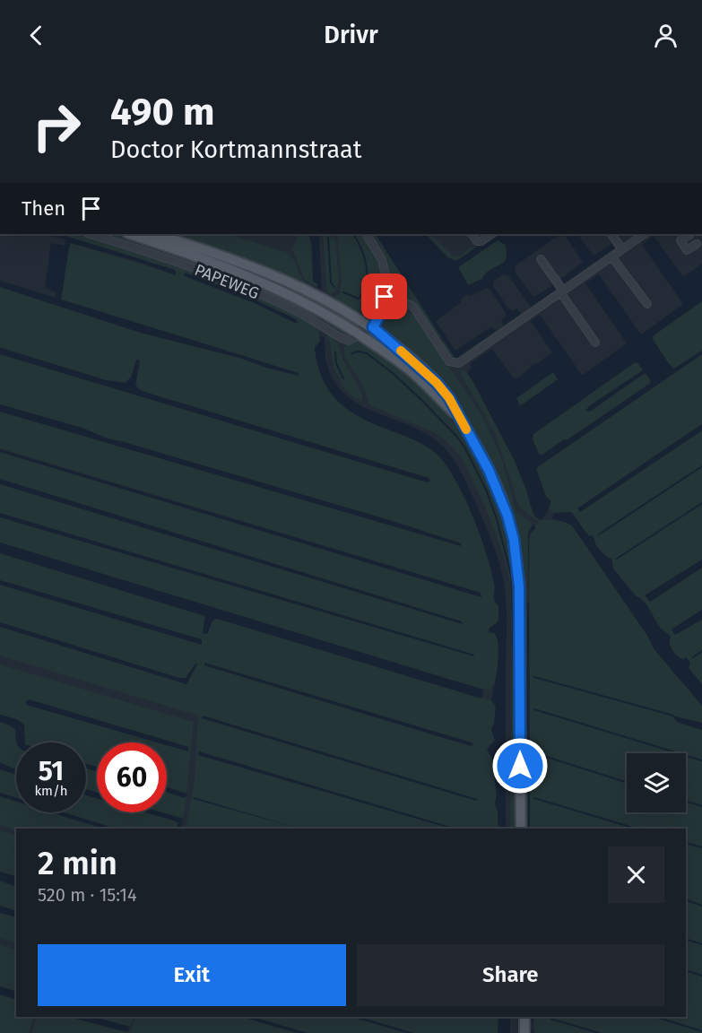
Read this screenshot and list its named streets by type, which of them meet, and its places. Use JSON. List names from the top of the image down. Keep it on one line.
{"streets":{"street":["PAPEWEG"]},"page":{"header":"Drivr","turn":["490 m","Doctor Kortmannstraat"],"then":"Then","speed":"51 km/h","limit":"60","heading":["2 min","520 m · 15:14"],"buttons":["Exit","Share"]}}
